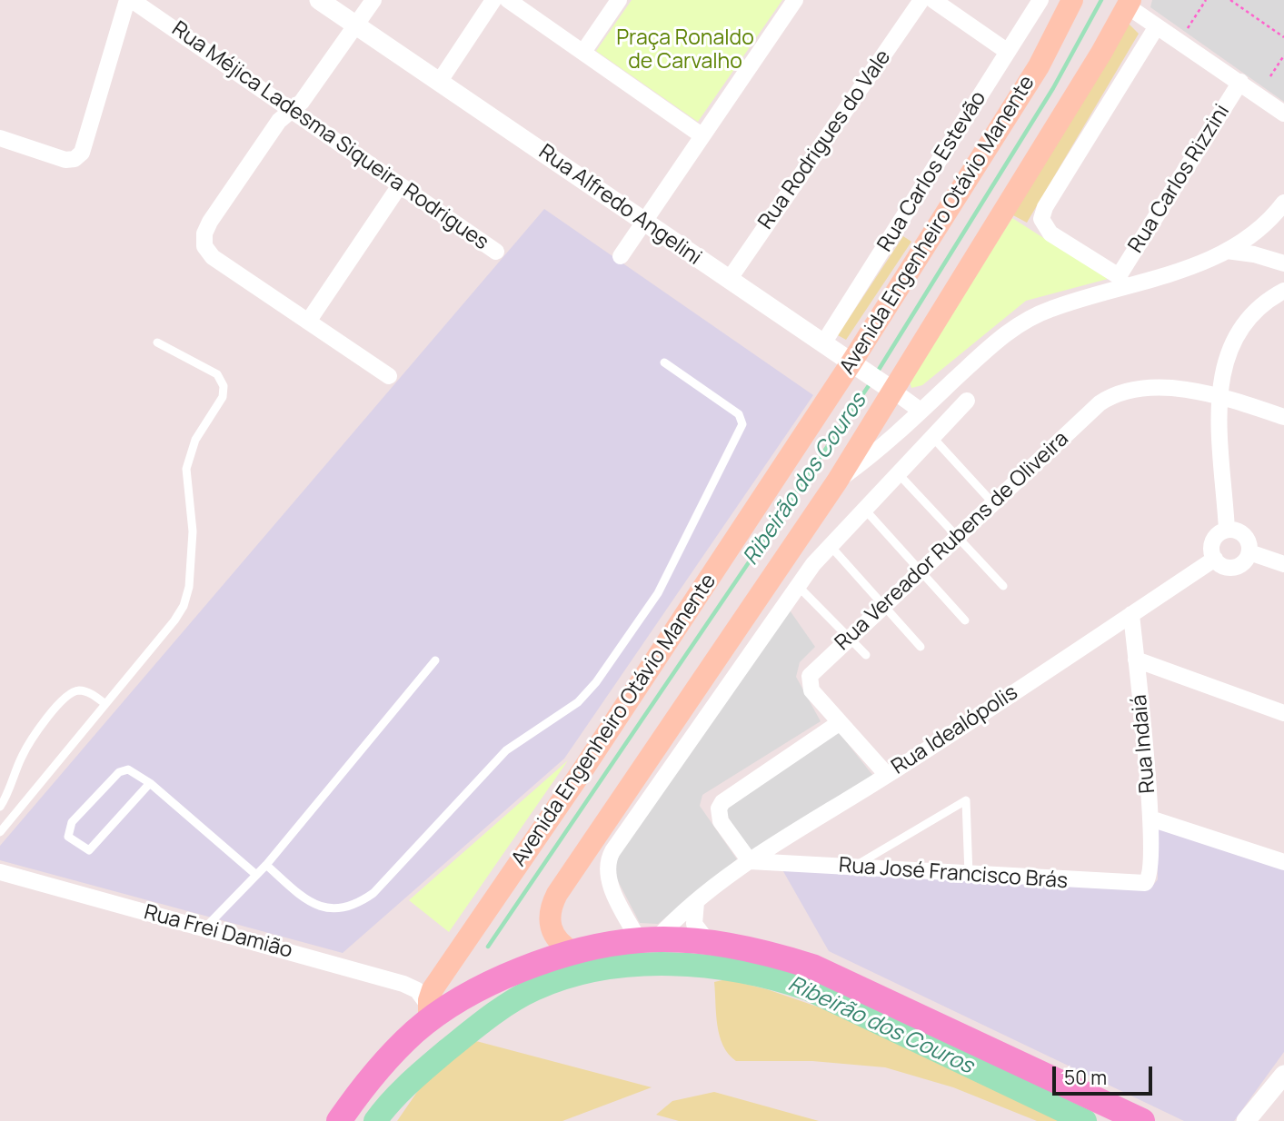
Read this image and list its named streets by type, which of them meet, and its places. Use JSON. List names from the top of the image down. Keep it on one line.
{"streets":{"main road":["Avenida Engenheiro Otávio Manente"],"street":["Rua Méjica Ladesma Siqueira Rodrigues","Rua Rodrigues do Vale","Rua Carlos Estevão","Rua Carlos Rizzini","Rua Alfredo Angelini","Rua Vereador Rubens de Oliveira","Rua Idealópolis","Rua Indaiá","Rua José Francisco Brás","Rua Frei Damião"]},"crossings":[["Rua Rodrigues do Vale","Rua Alfredo Angelini"],["Rua Carlos Estevão","Rua Alfredo Angelini"],["Rua Alfredo Angelini","Avenida Engenheiro Otávio Manente"],["Avenida Engenheiro Otávio Manente","Rua Frei Damião"],["Rua Vereador Rubens de Oliveira","Rua Idealópolis"],["Rua Idealópolis","Rua Indaiá"],["Rua Idealópolis","Rua José Francisco Brás"],["Rua Indaiá","Rua José Francisco Brás"]],"water":["Ribeirão dos Couros"],"parks":["Praça Ronaldo de Carvalho"],"scale_bar":"50 m"}
